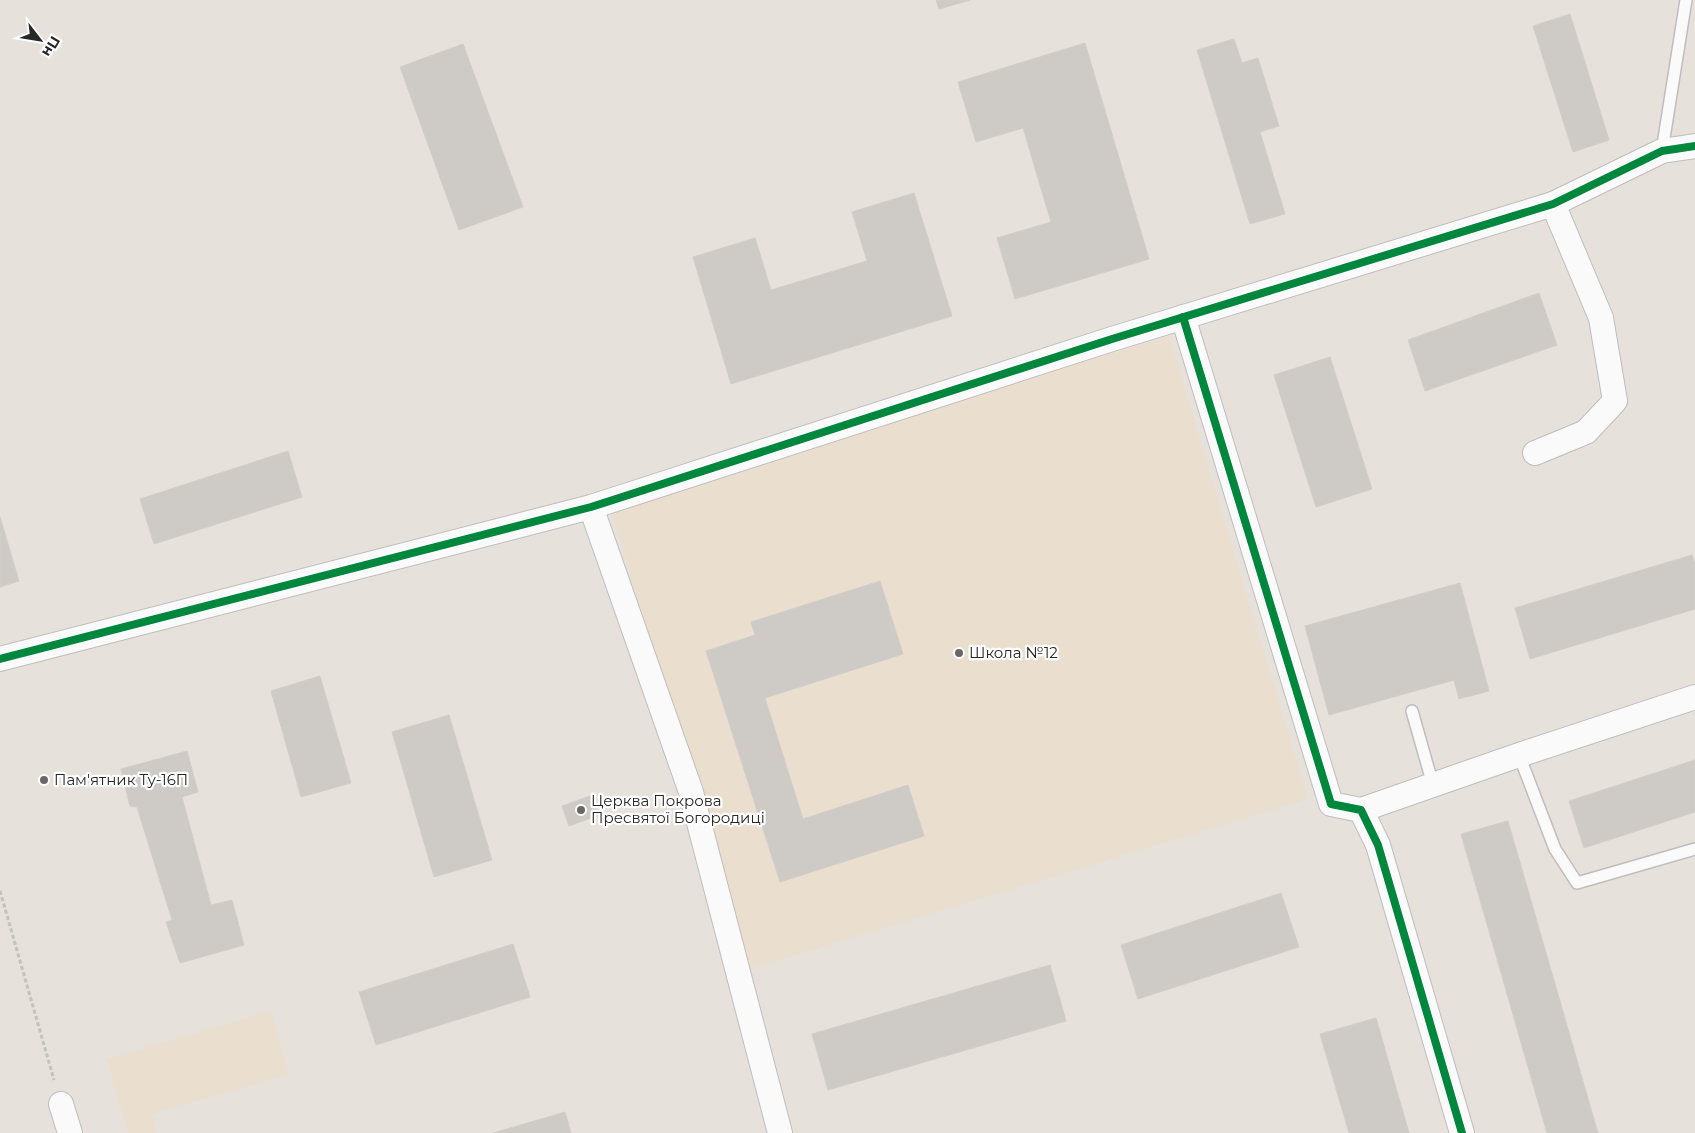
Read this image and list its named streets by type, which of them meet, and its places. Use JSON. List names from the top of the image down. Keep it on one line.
{"places":["Школа №12","Пам'ятник Ту-16П","Церква Покрова Пресвятої Богородиці"],"north":"bottom right"}
